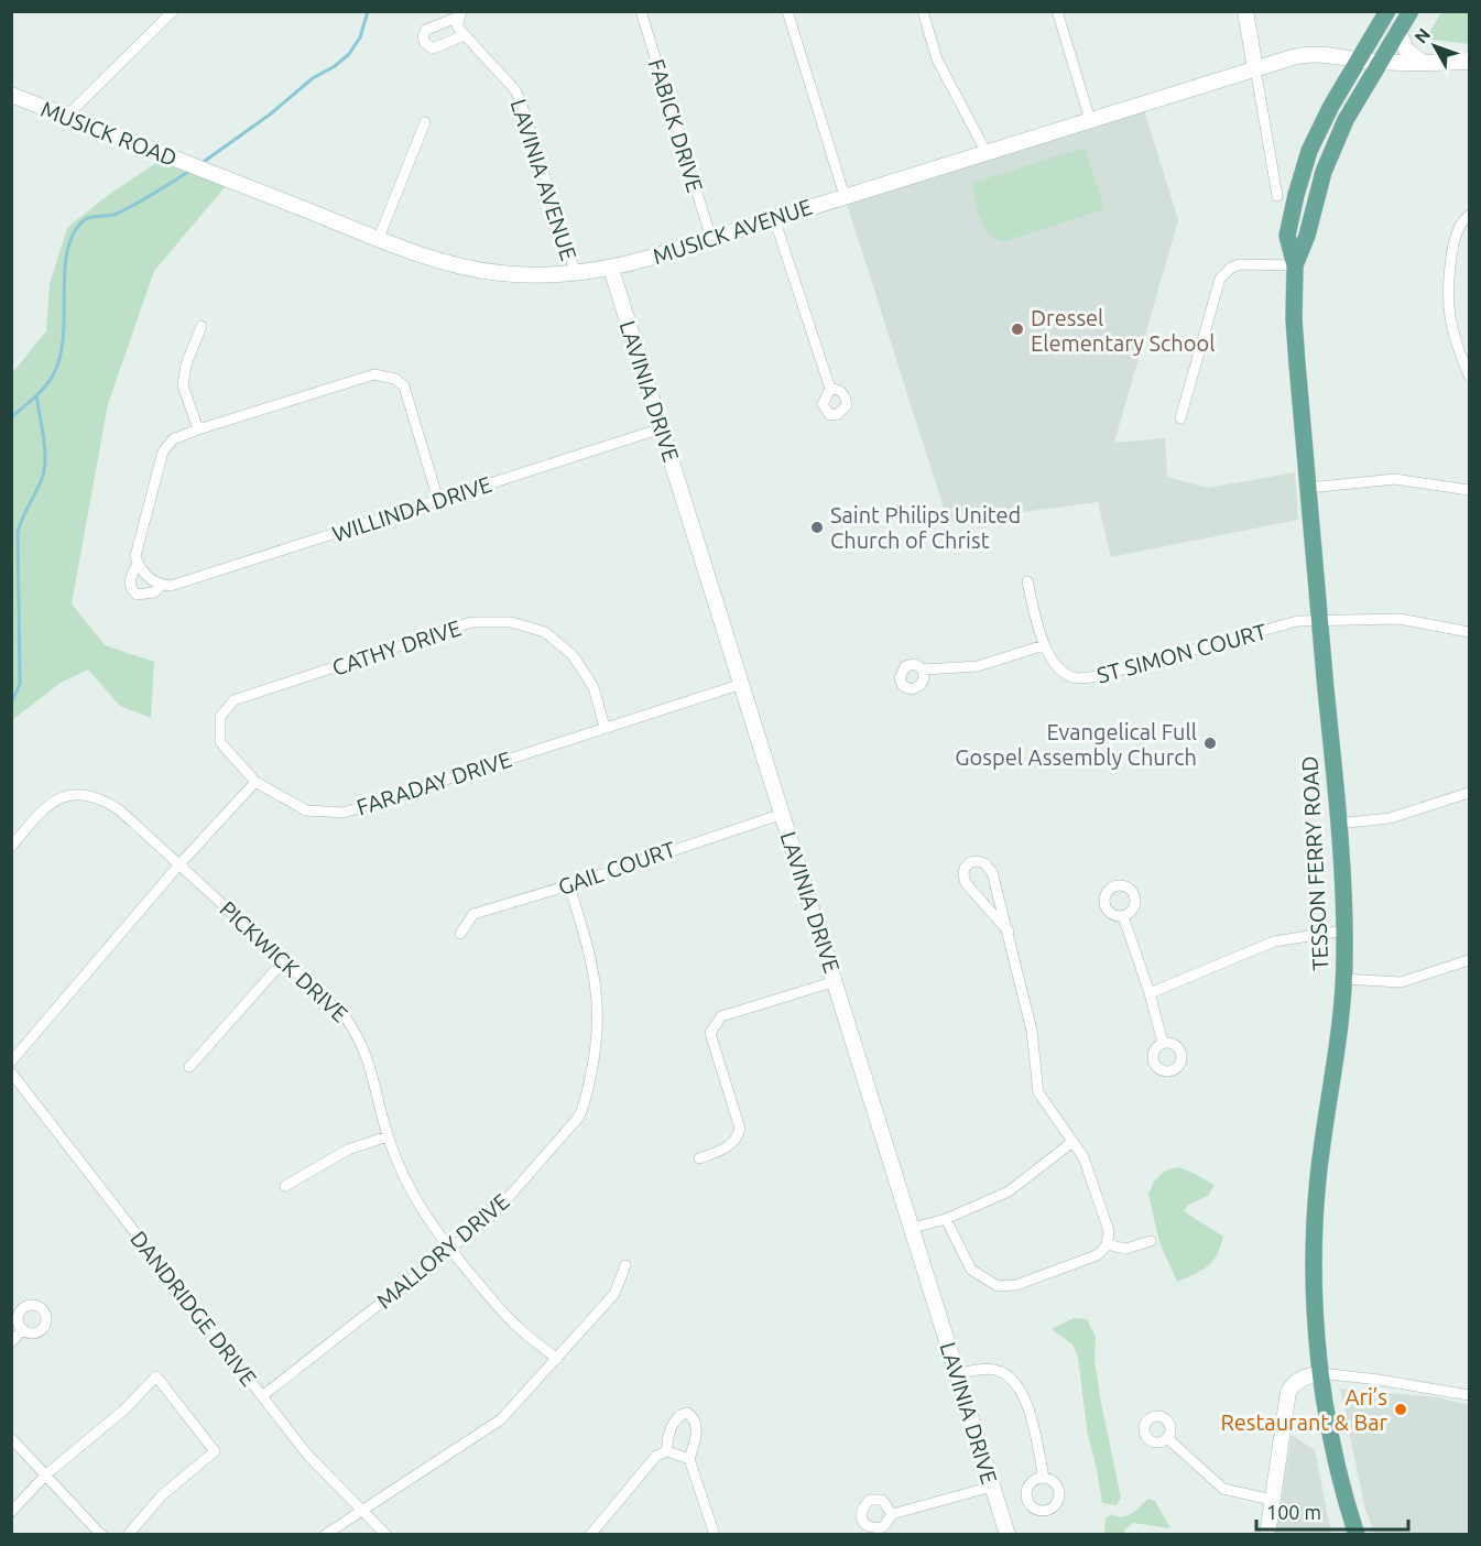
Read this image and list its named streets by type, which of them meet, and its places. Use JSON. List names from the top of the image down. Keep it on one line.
{"streets":{"main road":["TESSON FERRY ROAD"],"street":["FABICK DRIVE","MUSICK ROAD","LAVINIA AVENUE","MUSICK AVENUE","LAVINIA DRIVE","WILLINDA DRIVE","CATHY DRIVE","ST SIMON COURT","FARADAY DRIVE","GAIL COURT","PICKWICK DRIVE","MALLORY DRIVE","DANDRIDGE DRIVE"]},"crossings":[["FABICK DRIVE","MUSICK AVENUE"],["MUSICK ROAD","MUSICK AVENUE"],["LAVINIA AVENUE","MUSICK AVENUE"],["MUSICK AVENUE","LAVINIA DRIVE"],["MUSICK AVENUE","TESSON FERRY ROAD"],["LAVINIA DRIVE","WILLINDA DRIVE"],["LAVINIA DRIVE","FARADAY DRIVE"],["LAVINIA DRIVE","GAIL COURT"],["CATHY DRIVE","FARADAY DRIVE"],["ST SIMON COURT","TESSON FERRY ROAD"],["GAIL COURT","MALLORY DRIVE"],["PICKWICK DRIVE","MALLORY DRIVE"],["MALLORY DRIVE","DANDRIDGE DRIVE"]],"places":["Dressel Elementary School","Saint Philips United Church of Christ","Evangelical Full Gospel Assembly Church","Ari’s Restaurant & Bar"],"scale_bar":"100 m","north":"top left"}
